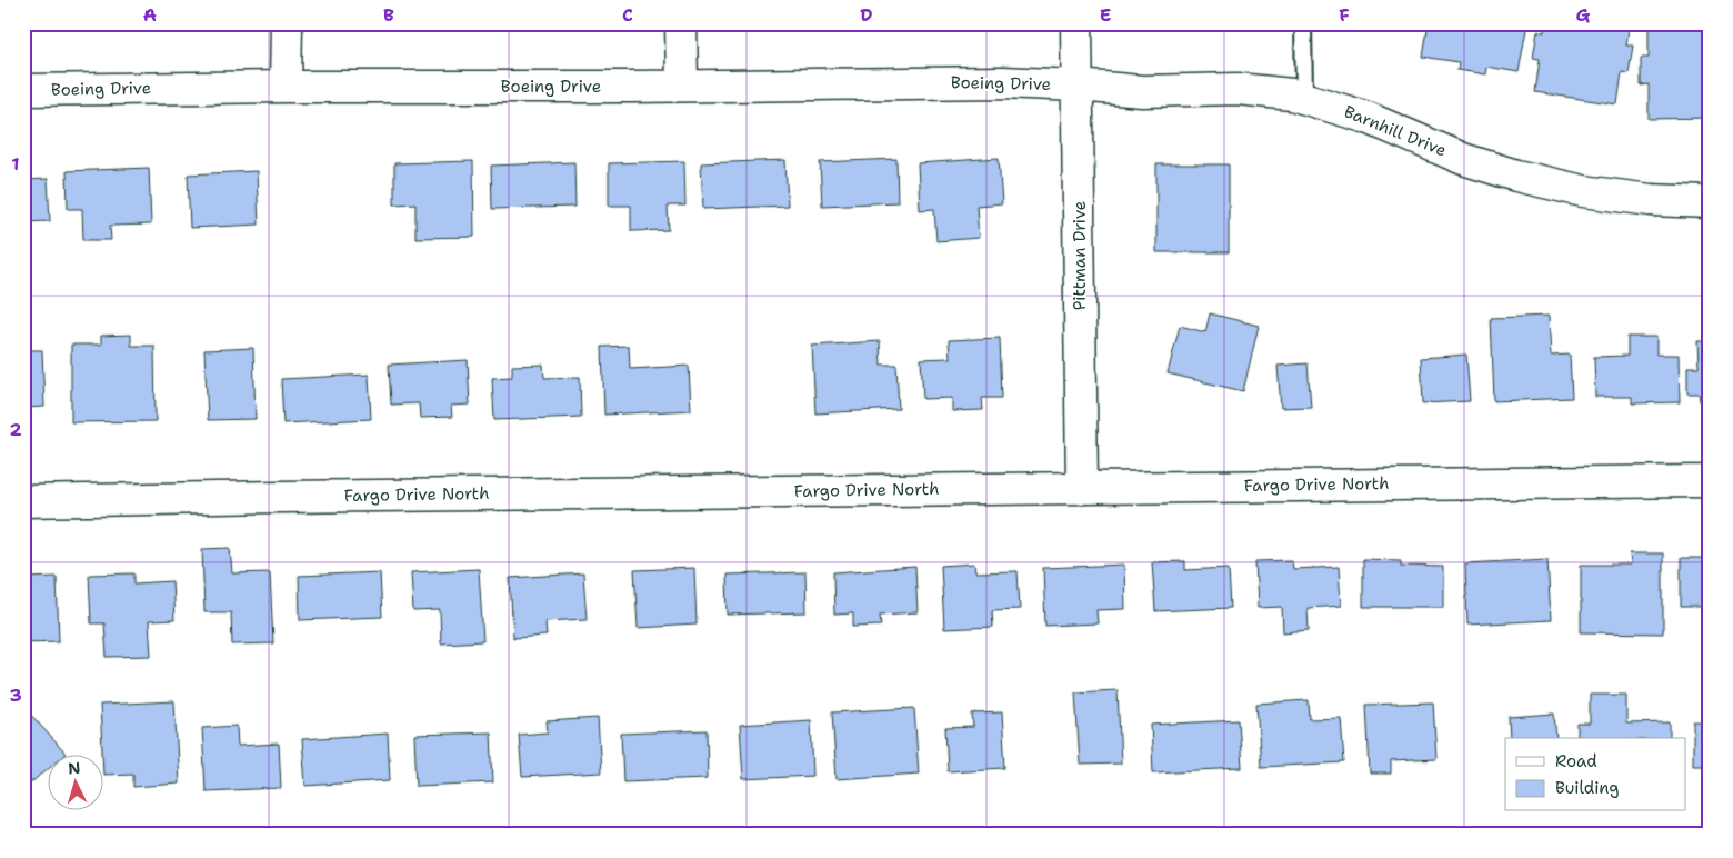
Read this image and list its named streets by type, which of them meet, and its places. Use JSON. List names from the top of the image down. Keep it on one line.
{"streets":{"street":["Boeing Drive","Barnhill Drive","Pittman Drive","Fargo Drive North"]},"crossings":[["Boeing Drive","Barnhill Drive"],["Boeing Drive","Pittman Drive"],["Barnhill Drive","Pittman Drive"],["Pittman Drive","Fargo Drive North"]],"legend":["Road","Building"],"north":"top","grid":{"columns":["A","B","C","D","E","F","G"],"rows":["1","2","3"]}}
